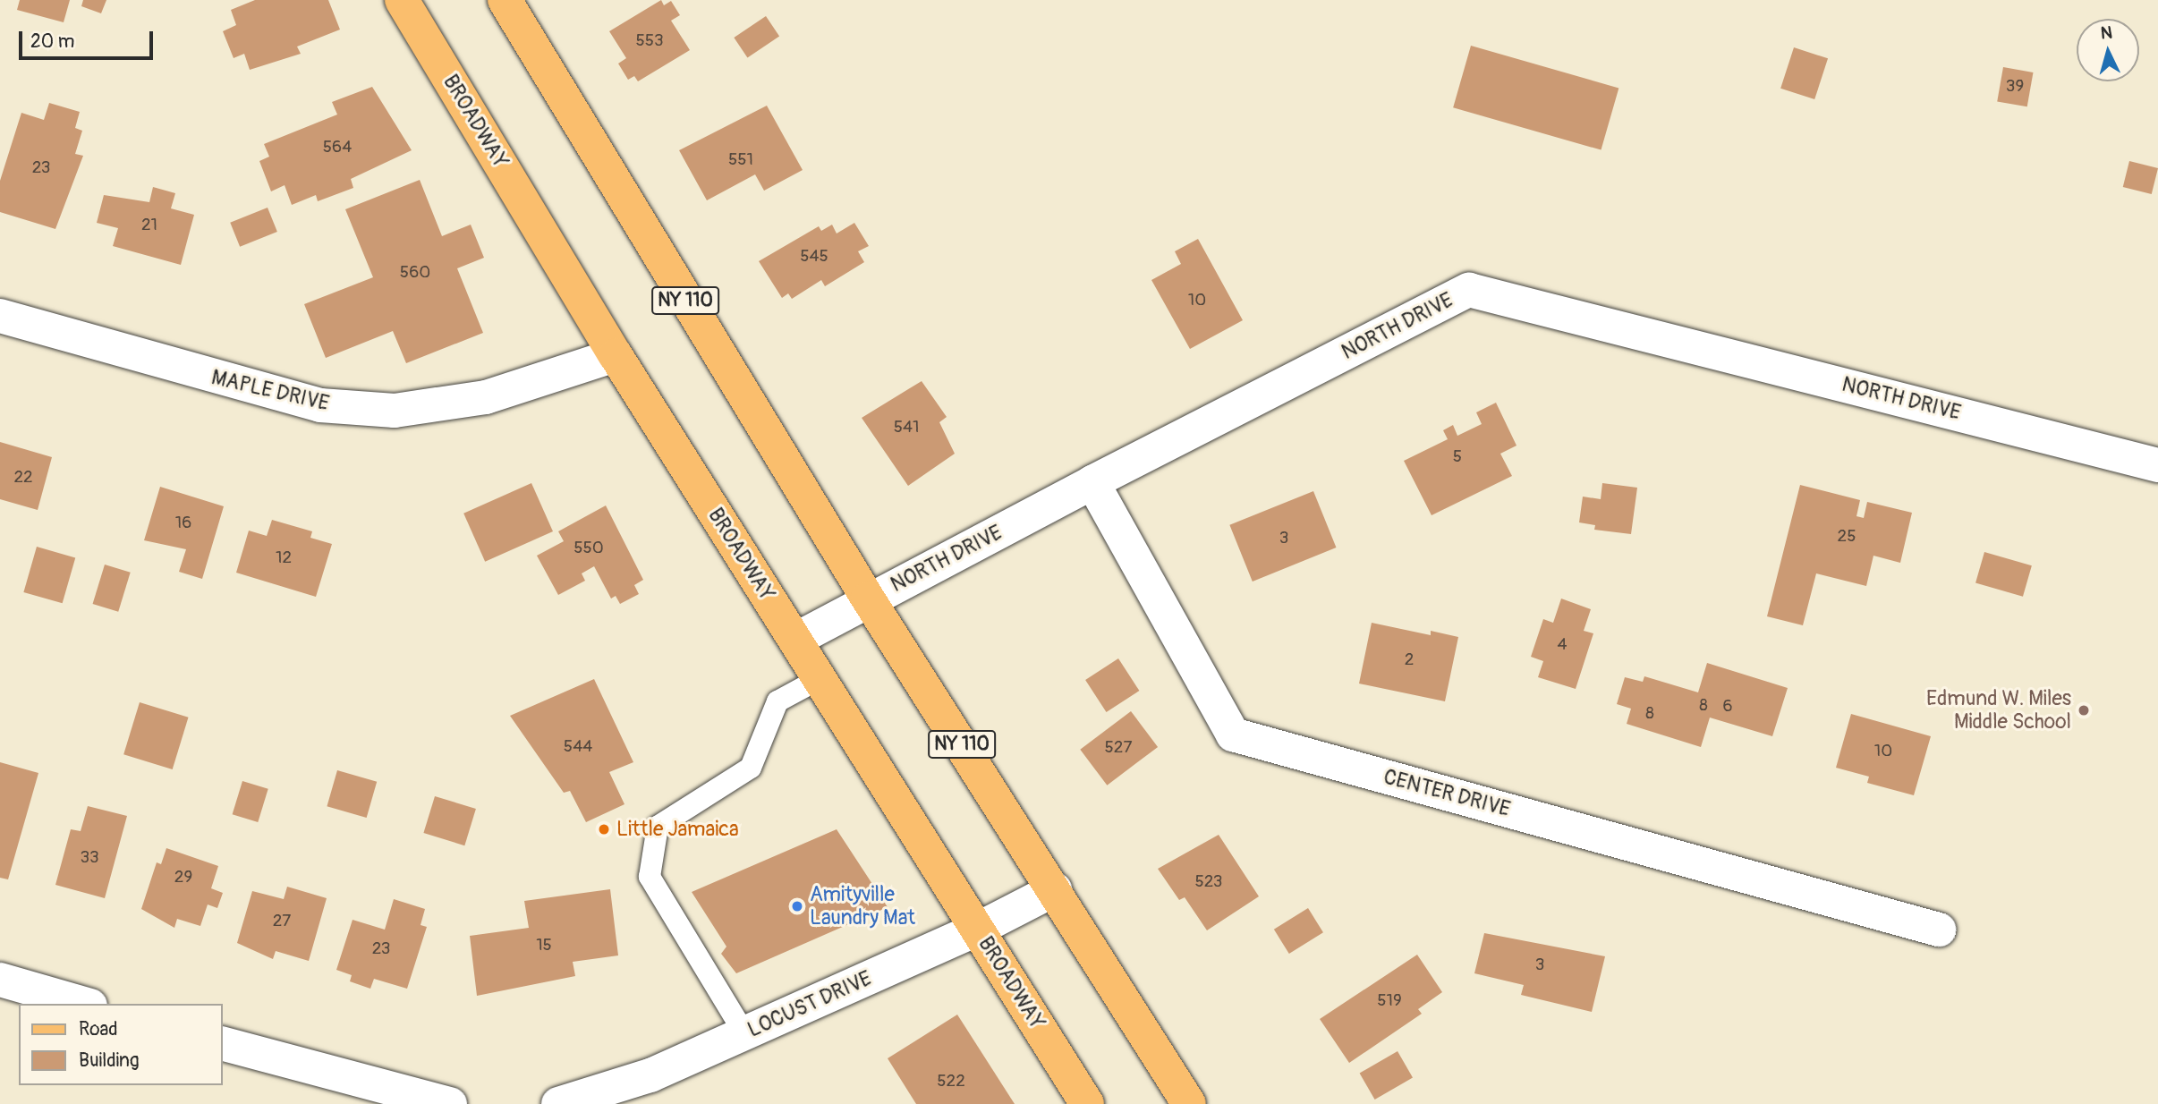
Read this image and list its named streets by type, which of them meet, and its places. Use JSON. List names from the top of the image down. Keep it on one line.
{"streets":{"main road":["BROADWAY","NY 110"],"street":["NORTH DRIVE","MAPLE DRIVE","CENTER DRIVE","LOCUST DRIVE"]},"crossings":[["BROADWAY","NORTH DRIVE"],["BROADWAY","MAPLE DRIVE"],["BROADWAY","LOCUST DRIVE"],["NY 110","NORTH DRIVE"],["NY 110","LOCUST DRIVE"],["NORTH DRIVE","CENTER DRIVE"]],"places":["Edmund W. Miles Middle School","Little Jamaica","Amityville Laundry Mat"],"house_numbers":["553","39","564","551","23","21","545","560","10","541","5","22","16","25","3","550","12","4","2","8","6","8","544","527","10","33","29","523","27","15","23","3","519","522"],"legend":["Road","Building"],"scale_bar":"20 m","north":"top"}
